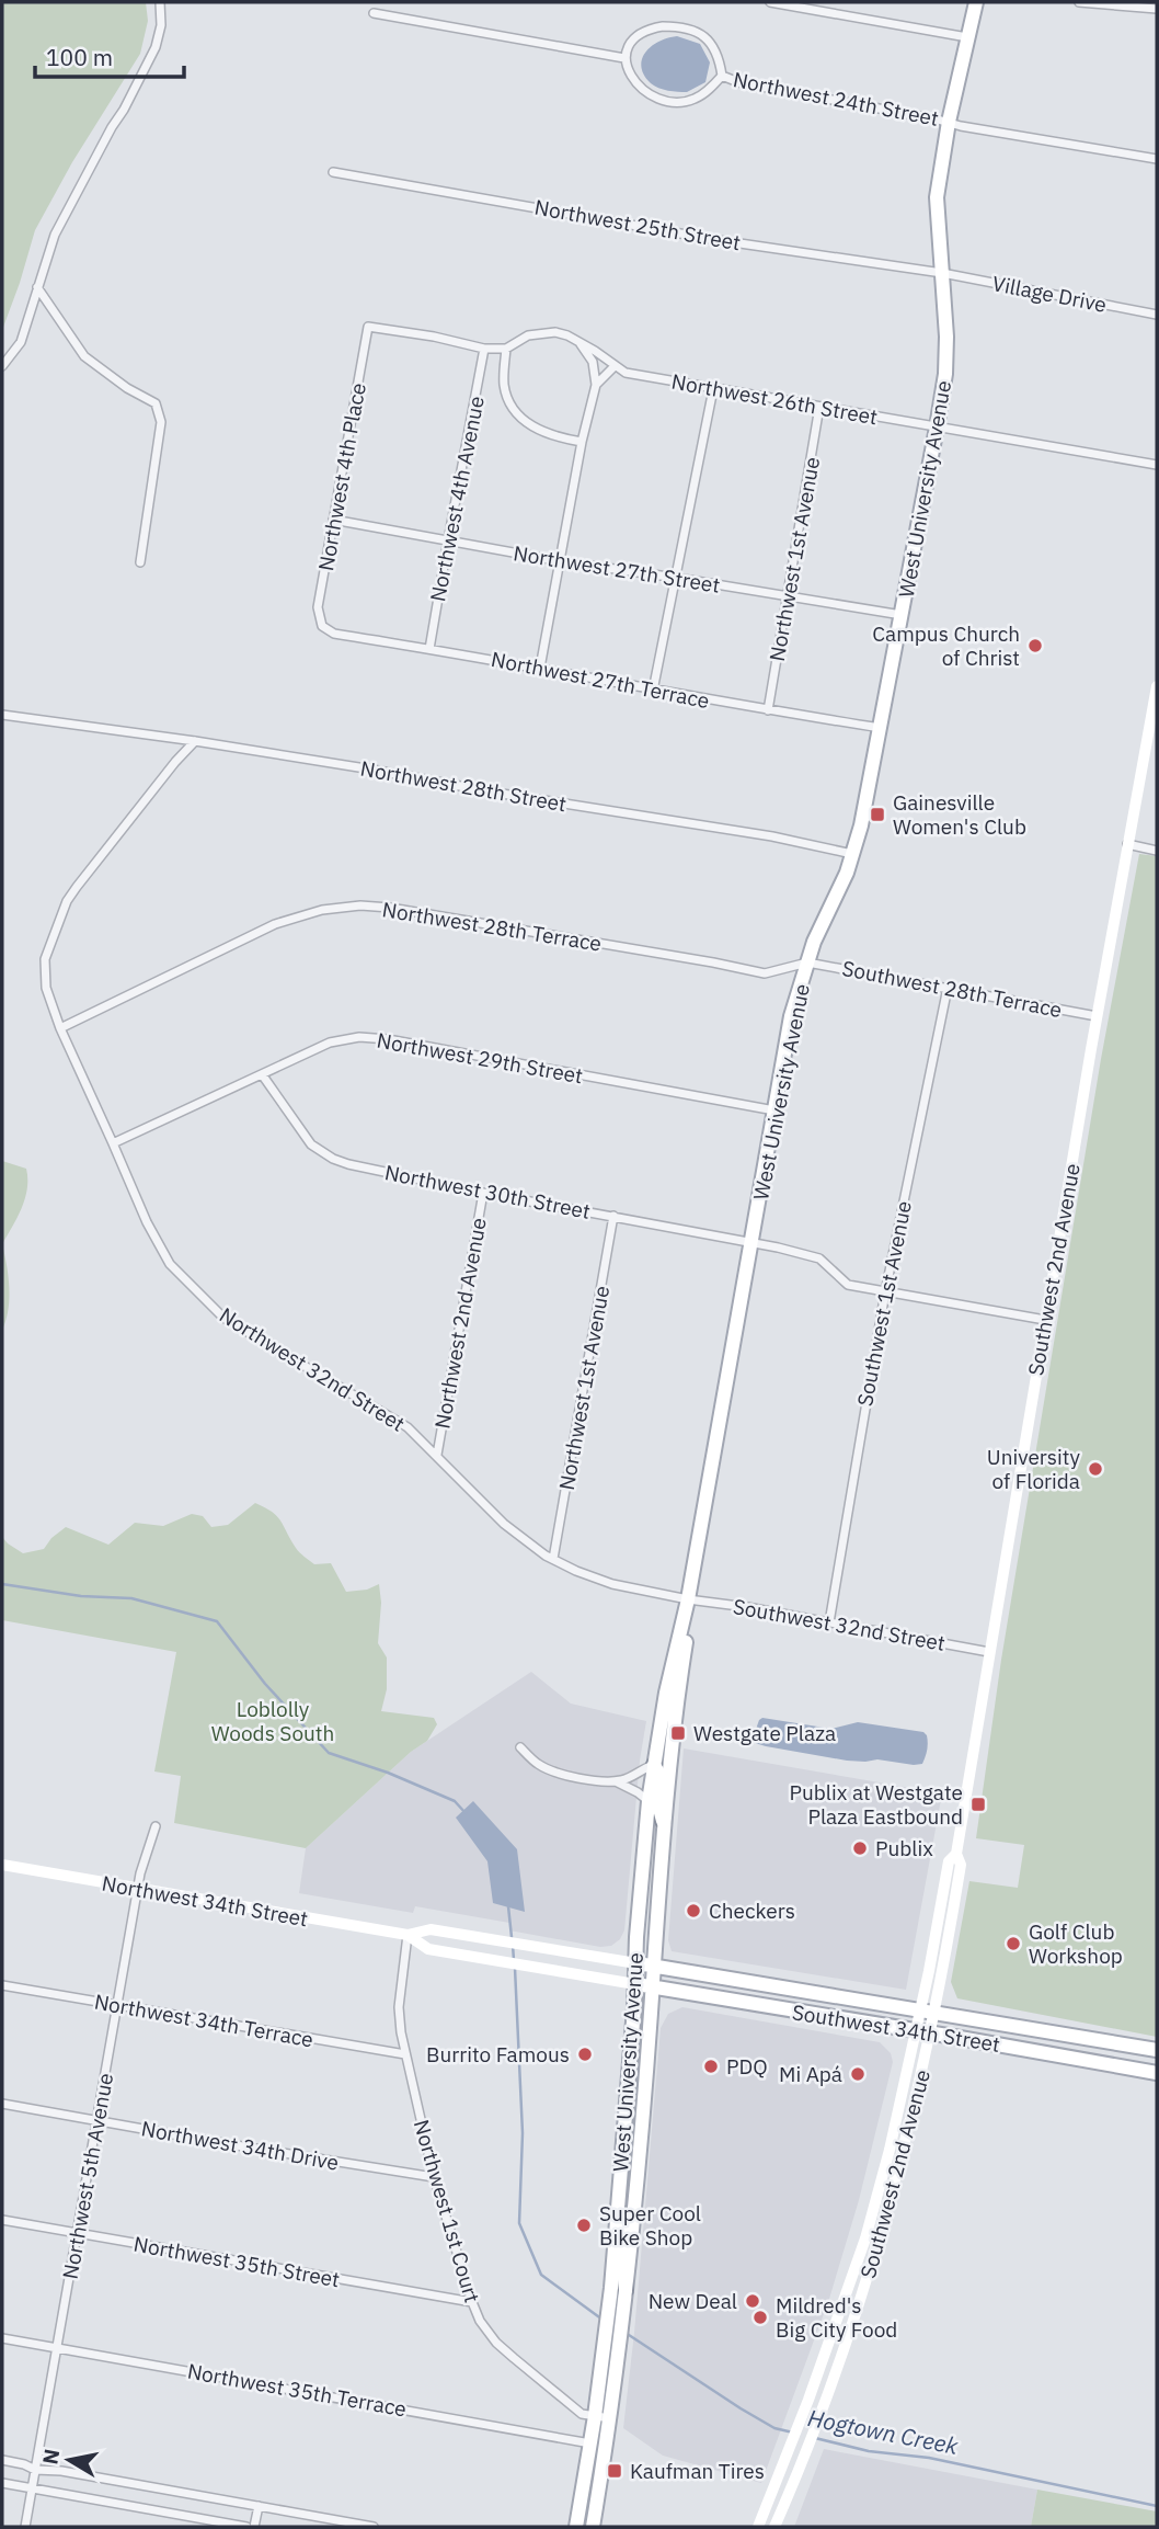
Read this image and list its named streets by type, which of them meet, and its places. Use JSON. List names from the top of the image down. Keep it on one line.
{"streets":{"main road":["West University Avenue","Southwest 2nd Avenue","Northwest 34th Street","Southwest 34th Street"],"street":["Northwest 24th Street","Northwest 25th Street","Village Drive","Northwest 26th Street","Northwest 4th Place","Northwest 4th Avenue","Northwest 1st Avenue","Northwest 27th Street","Northwest 27th Terrace","Northwest 28th Street","Northwest 28th Terrace","Southwest 28th Terrace","Northwest 29th Street","Northwest 30th Street","Southwest 1st Avenue","Northwest 2nd Avenue","Northwest 32nd Street","Southwest 32nd Street","Northwest 34th Terrace","Northwest 34th Drive","Northwest 5th Avenue","Northwest 1st Court","Northwest 35th Street","Northwest 35th Terrace"]},"crossings":[["Northwest 24th Street","West University Avenue"],["Northwest 25th Street","Village Drive"],["Northwest 25th Street","West University Avenue"],["Village Drive","West University Avenue"],["Northwest 26th Street","Northwest 4th Place"],["Northwest 26th Street","West University Avenue"],["Northwest 26th Street","Northwest 4th Avenue"],["Northwest 26th Street","Northwest 1st Avenue"],["Northwest 4th Place","Northwest 27th Street"],["Northwest 4th Place","Northwest 27th Terrace"],["West University Avenue","Northwest 27th Street"],["West University Avenue","Northwest 27th Terrace"],["West University Avenue","Northwest 28th Street"],["West University Avenue","Northwest 28th Terrace"],["West University Avenue","Southwest 28th Terrace"],["West University Avenue","Northwest 29th Street"],["West University Avenue","Northwest 30th Street"],["West University Avenue","Northwest 32nd Street"],["West University Avenue","Southwest 32nd Street"],["West University Avenue","Northwest 34th Street"],["West University Avenue","Southwest 34th Street"],["West University Avenue","Northwest 1st Court"],["West University Avenue","Northwest 35th Terrace"],["Northwest 4th Avenue","Northwest 27th Street"],["Northwest 4th Avenue","Northwest 27th Terrace"],["Northwest 1st Avenue","Northwest 27th Street"],["Northwest 1st Avenue","Northwest 27th Terrace"],["Northwest 1st Avenue","Northwest 30th Street"],["Northwest 1st Avenue","Northwest 32nd Street"],["Northwest 28th Street","Northwest 32nd Street"],["Northwest 28th Terrace","Southwest 28th Terrace"],["Northwest 28th Terrace","Northwest 32nd Street"],["Southwest 28th Terrace","Southwest 2nd Avenue"],["Southwest 28th Terrace","Southwest 1st Avenue"],["Northwest 29th Street","Northwest 30th Street"],["Northwest 29th Street","Northwest 32nd Street"],["Northwest 30th Street","Southwest 2nd Avenue"],["Northwest 30th Street","Southwest 1st Avenue"],["Northwest 30th Street","Northwest 2nd Avenue"],["Southwest 2nd Avenue","Southwest 32nd Street"],["Southwest 2nd Avenue","Southwest 34th Street"],["Southwest 1st Avenue","Southwest 32nd Street"],["Northwest 2nd Avenue","Northwest 32nd Street"],["Northwest 32nd Street","Southwest 32nd Street"],["Northwest 34th Street","Southwest 34th Street"],["Northwest 34th Street","Northwest 5th Avenue"],["Northwest 34th Street","Northwest 1st Court"],["Northwest 34th Terrace","Northwest 5th Avenue"],["Northwest 34th Terrace","Northwest 1st Court"],["Northwest 34th Drive","Northwest 5th Avenue"],["Northwest 34th Drive","Northwest 1st Court"],["Northwest 5th Avenue","Northwest 35th Street"],["Northwest 5th Avenue","Northwest 35th Terrace"],["Northwest 1st Court","Northwest 35th Street"]],"water":["Hogtown Creek"],"parks":["Loblolly Woods South"],"places":{"other":["Campus Church of Christ","University of Florida","Publix","Checkers","Golf Club Workshop","Burrito Famous","PDQ","Mi Apá","Super Cool Bike Shop","New Deal","Mildred's Big City Food"],"transit":["Gainesville Women's Club","Westgate Plaza","Publix at Westgate Plaza Eastbound","Kaufman Tires"]},"scale_bar":"100 m","north":"left"}
